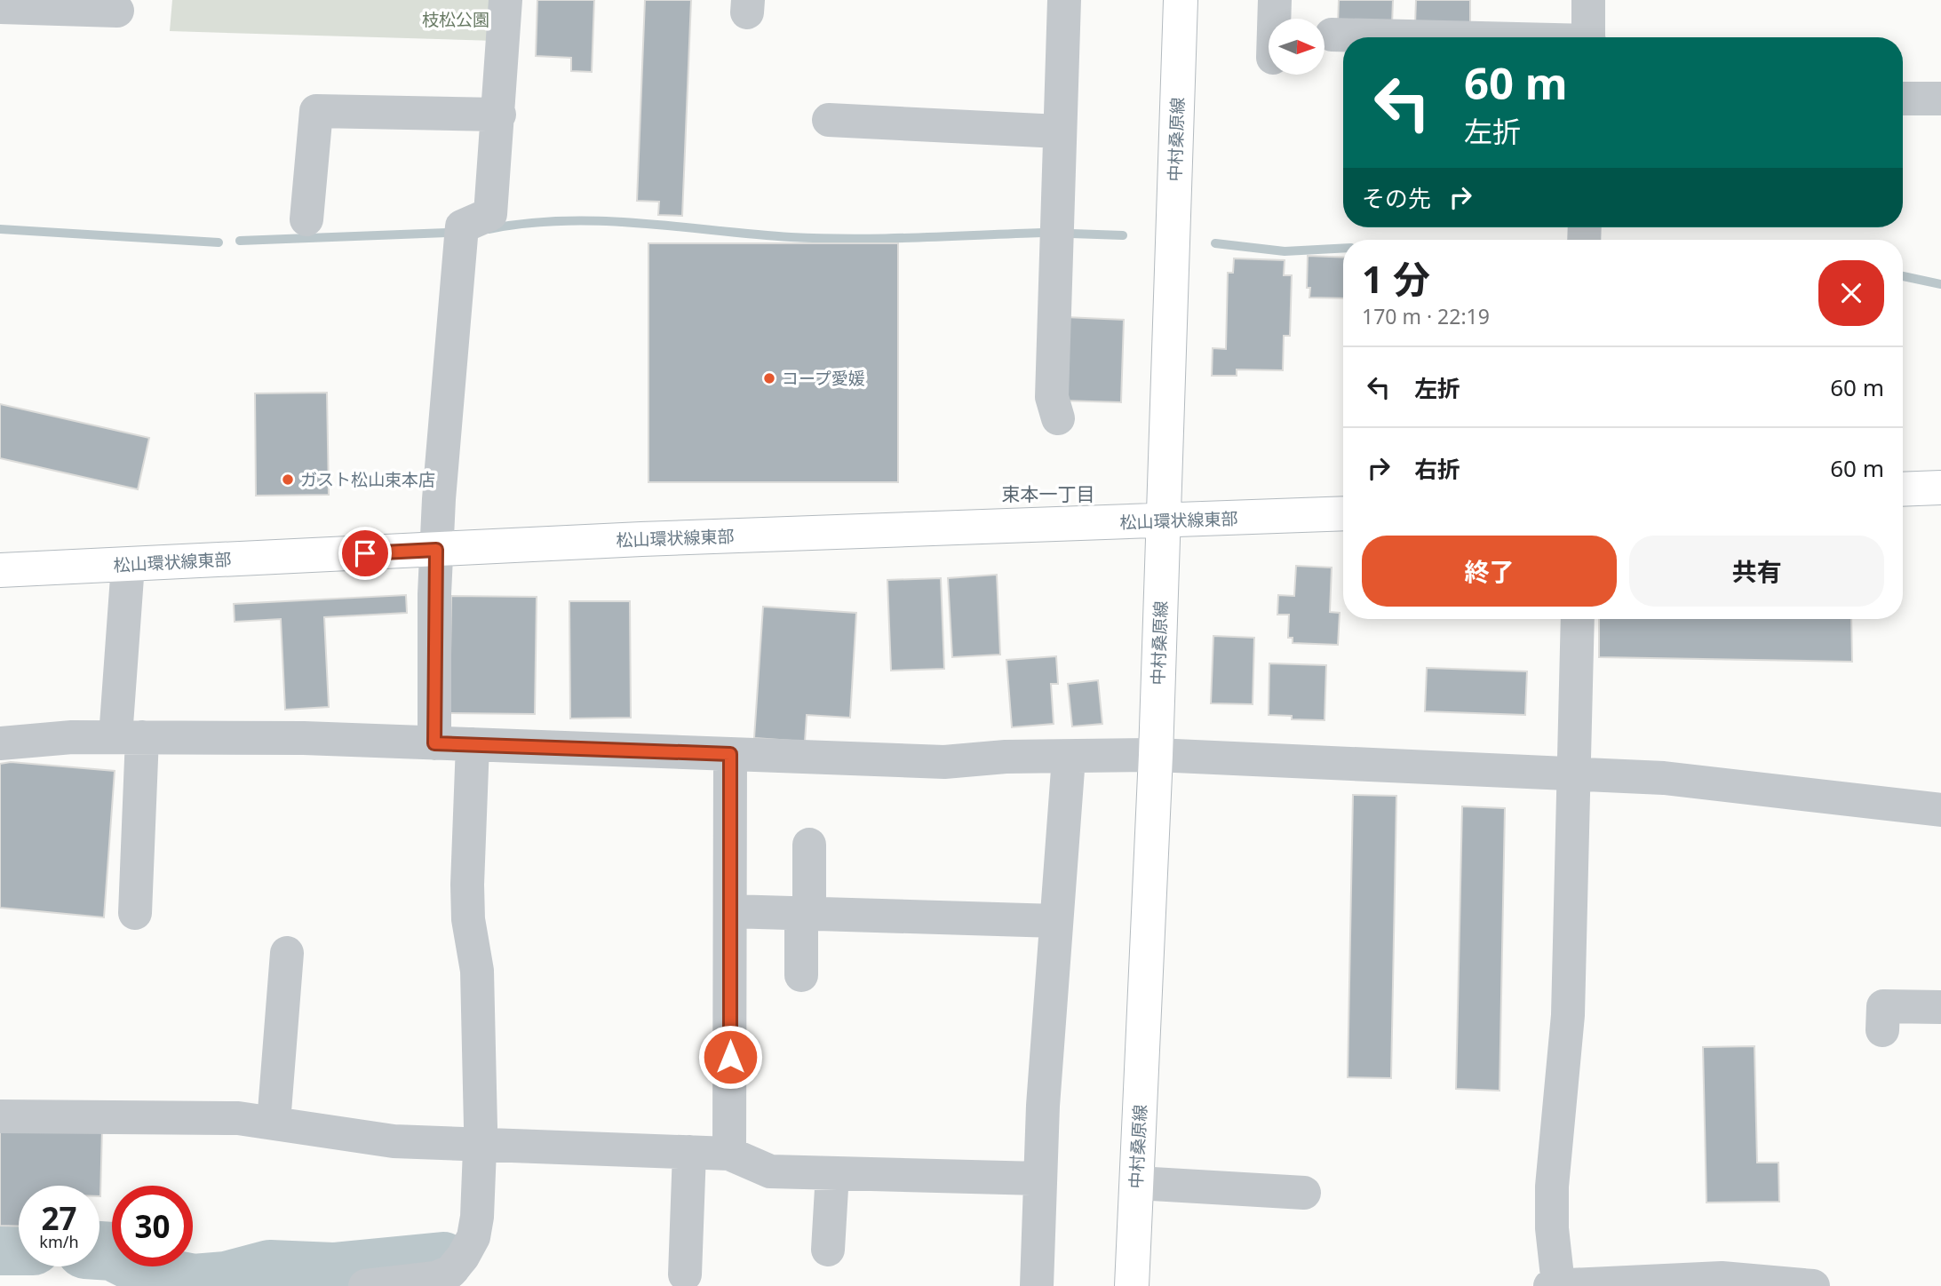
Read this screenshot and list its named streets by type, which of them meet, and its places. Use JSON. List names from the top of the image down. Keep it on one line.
{"streets":{"street":["中村桑原線","松山環状線東部"]},"crossings":[["中村桑原線","松山環状線東部"]],"districts":["束本一丁目"],"parks":["枝松公園"],"places":["コープ愛媛","ガスト松山束本店"],"north":"right","page":{"turn":["60 m","左折"],"then":"その先","heading":["1 分","170 m · 22:19"],"list":[{"name":"左折","value":"60 m"},{"name":"右折","value":"60 m"}],"buttons":["終了","共有"],"speed":"27 km/h","limit":"30"}}
